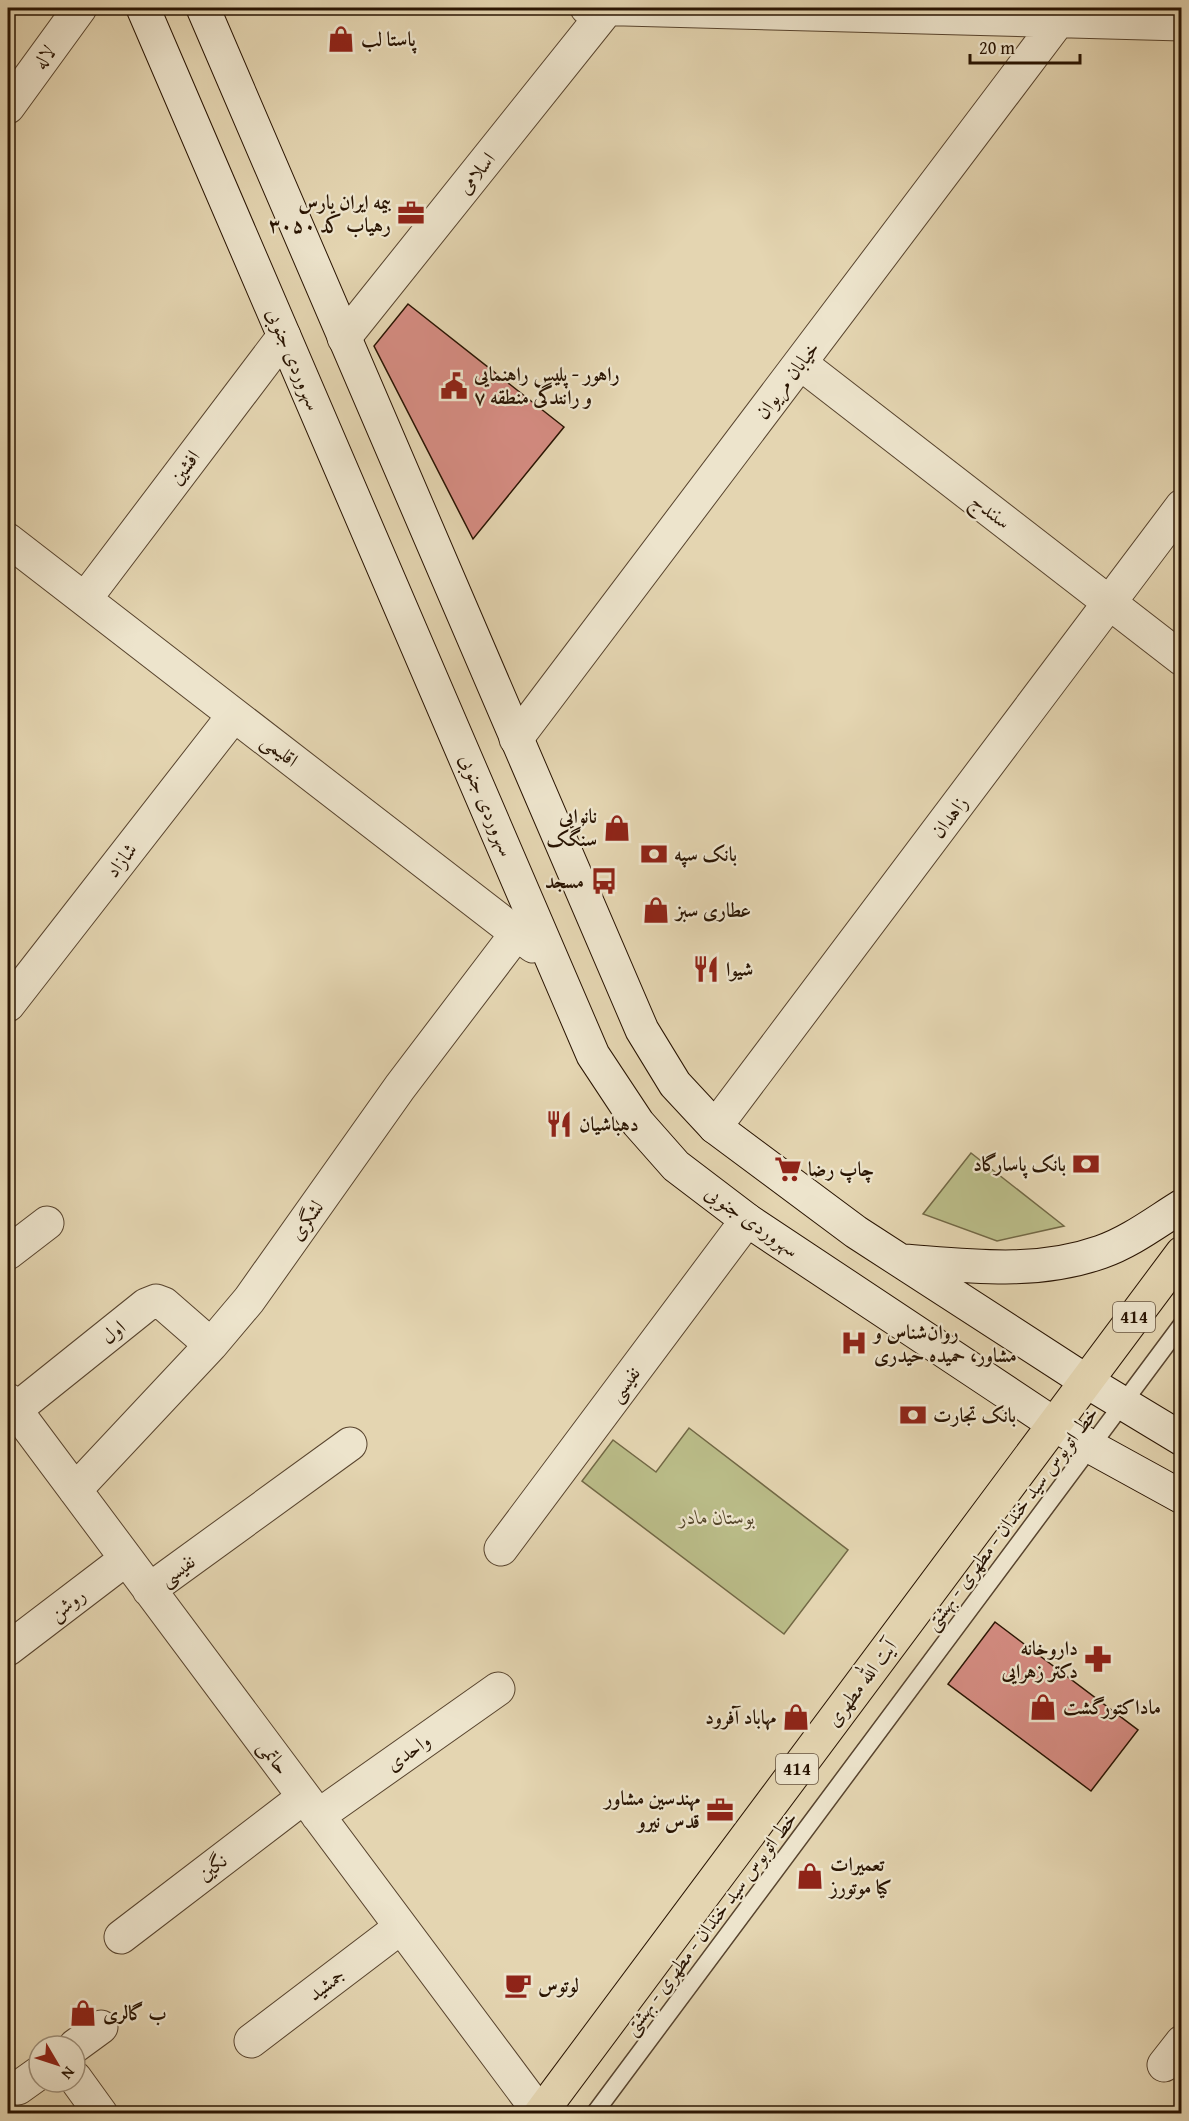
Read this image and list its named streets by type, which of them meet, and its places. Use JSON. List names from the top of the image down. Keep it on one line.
{"streets":{"main road":["414","آیت الله مطهری"],"street":["لاله","اسلامی","سهروردی جنوبی","خیابان مریوان","افشین","سنندج","اقلیمی","زاهدان","شازاد","لشگری","اول","نفیسی","روشن","واحدی","حاتمی","نگین","جمشید"],"lane":["خط اتوبوس سید خندان - مطهری - بهشتی"]},"crossings":[["سهروردی جنوبی","افشین"],["سهروردی جنوبی","اقلیمی"],["سهروردی جنوبی","نفیسی"],["سهروردی جنوبی","خط اتوبوس سید خندان - مطهری - بهشتی"],["سهروردی جنوبی","آیت الله مطهری"],["خیابان مریوان","سنندج"],["افشین","اقلیمی"],["سنندج","زاهدان"],["اقلیمی","شازاد"],["اقلیمی","لشگری"],["لشگری","اول"],["لشگری","حاتمی"],["اول","حاتمی"],["نفیسی","حاتمی"],["روشن","حاتمی"],["آیت الله مطهری","حاتمی"],["واحدی","حاتمی"],["واحدی","نگین"],["حاتمی","نگین"],["حاتمی","جمشید"]],"parks":["بوستان مادر"],"places":{"shop":["پاستا لب","نانوایی سنگک","عطاری سبز","ماداکتورگشت","مهاباد آفرود","تعمیرات کیا موتورز","ب گالری"],"office":["بیمه ایران پارس رهیاب کد ۳۰۵۰","مهندسین مشاور قدس نیرو"],"public building":["راهور - پلیس راهنمایی و رانندگی منطقه ۷"],"bank":["بانک سپه","بانک پاسارگاد","بانک تجارت"],"bus stop":["مسجد"],"restaurant":["شیوا","دهباشیان"],"supermarket":["چاپ رضا"],"hospital":["روان‌شناس و مشاور، حمیده حیدری"],"pharmacy":["داروخانه دکتر زهرایی"],"cafe":["لوتوس"]},"scale_bar":"20 m","north":"bottom right"}
